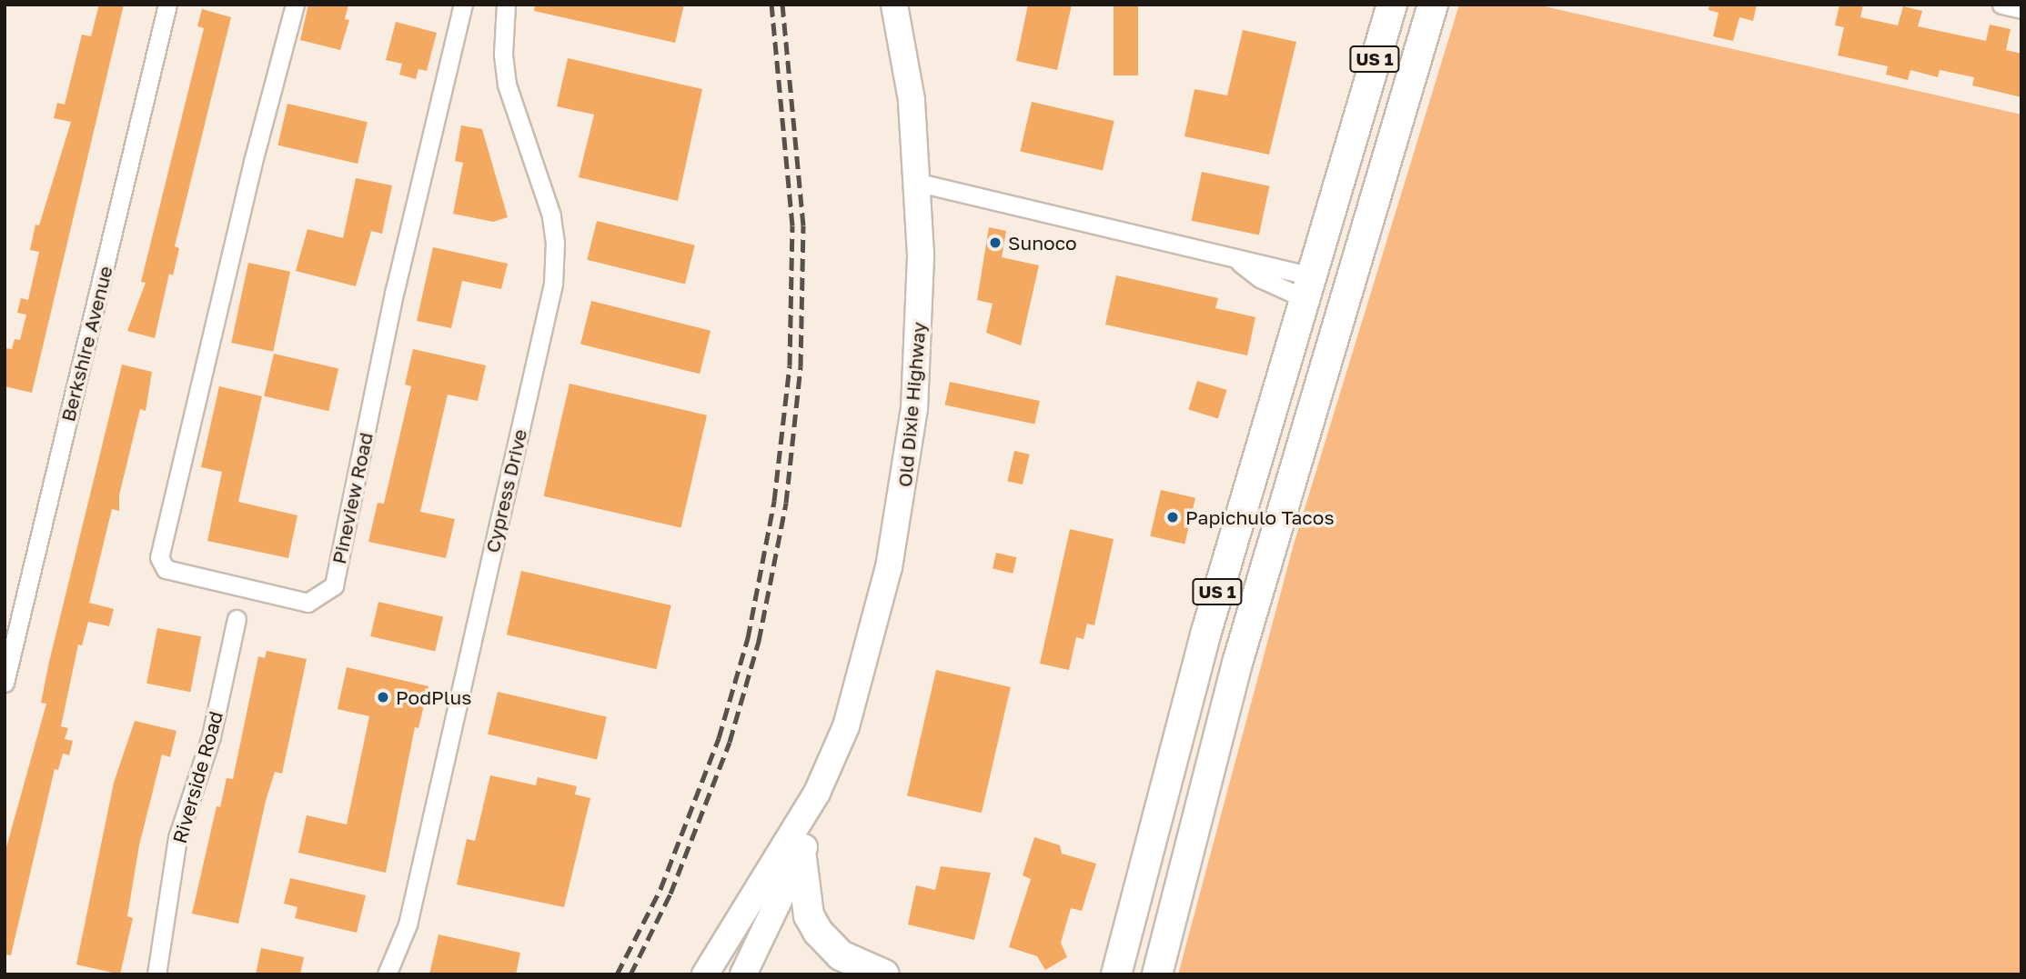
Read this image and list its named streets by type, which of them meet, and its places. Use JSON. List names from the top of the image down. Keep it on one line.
{"streets":{"main road":["US 1"],"street":["Berkshire Avenue","Old Dixie Highway","Cypress Drive","Pineview Road","Riverside Road"]},"places":["Sunoco","Papichulo Tacos","PodPlus"]}
